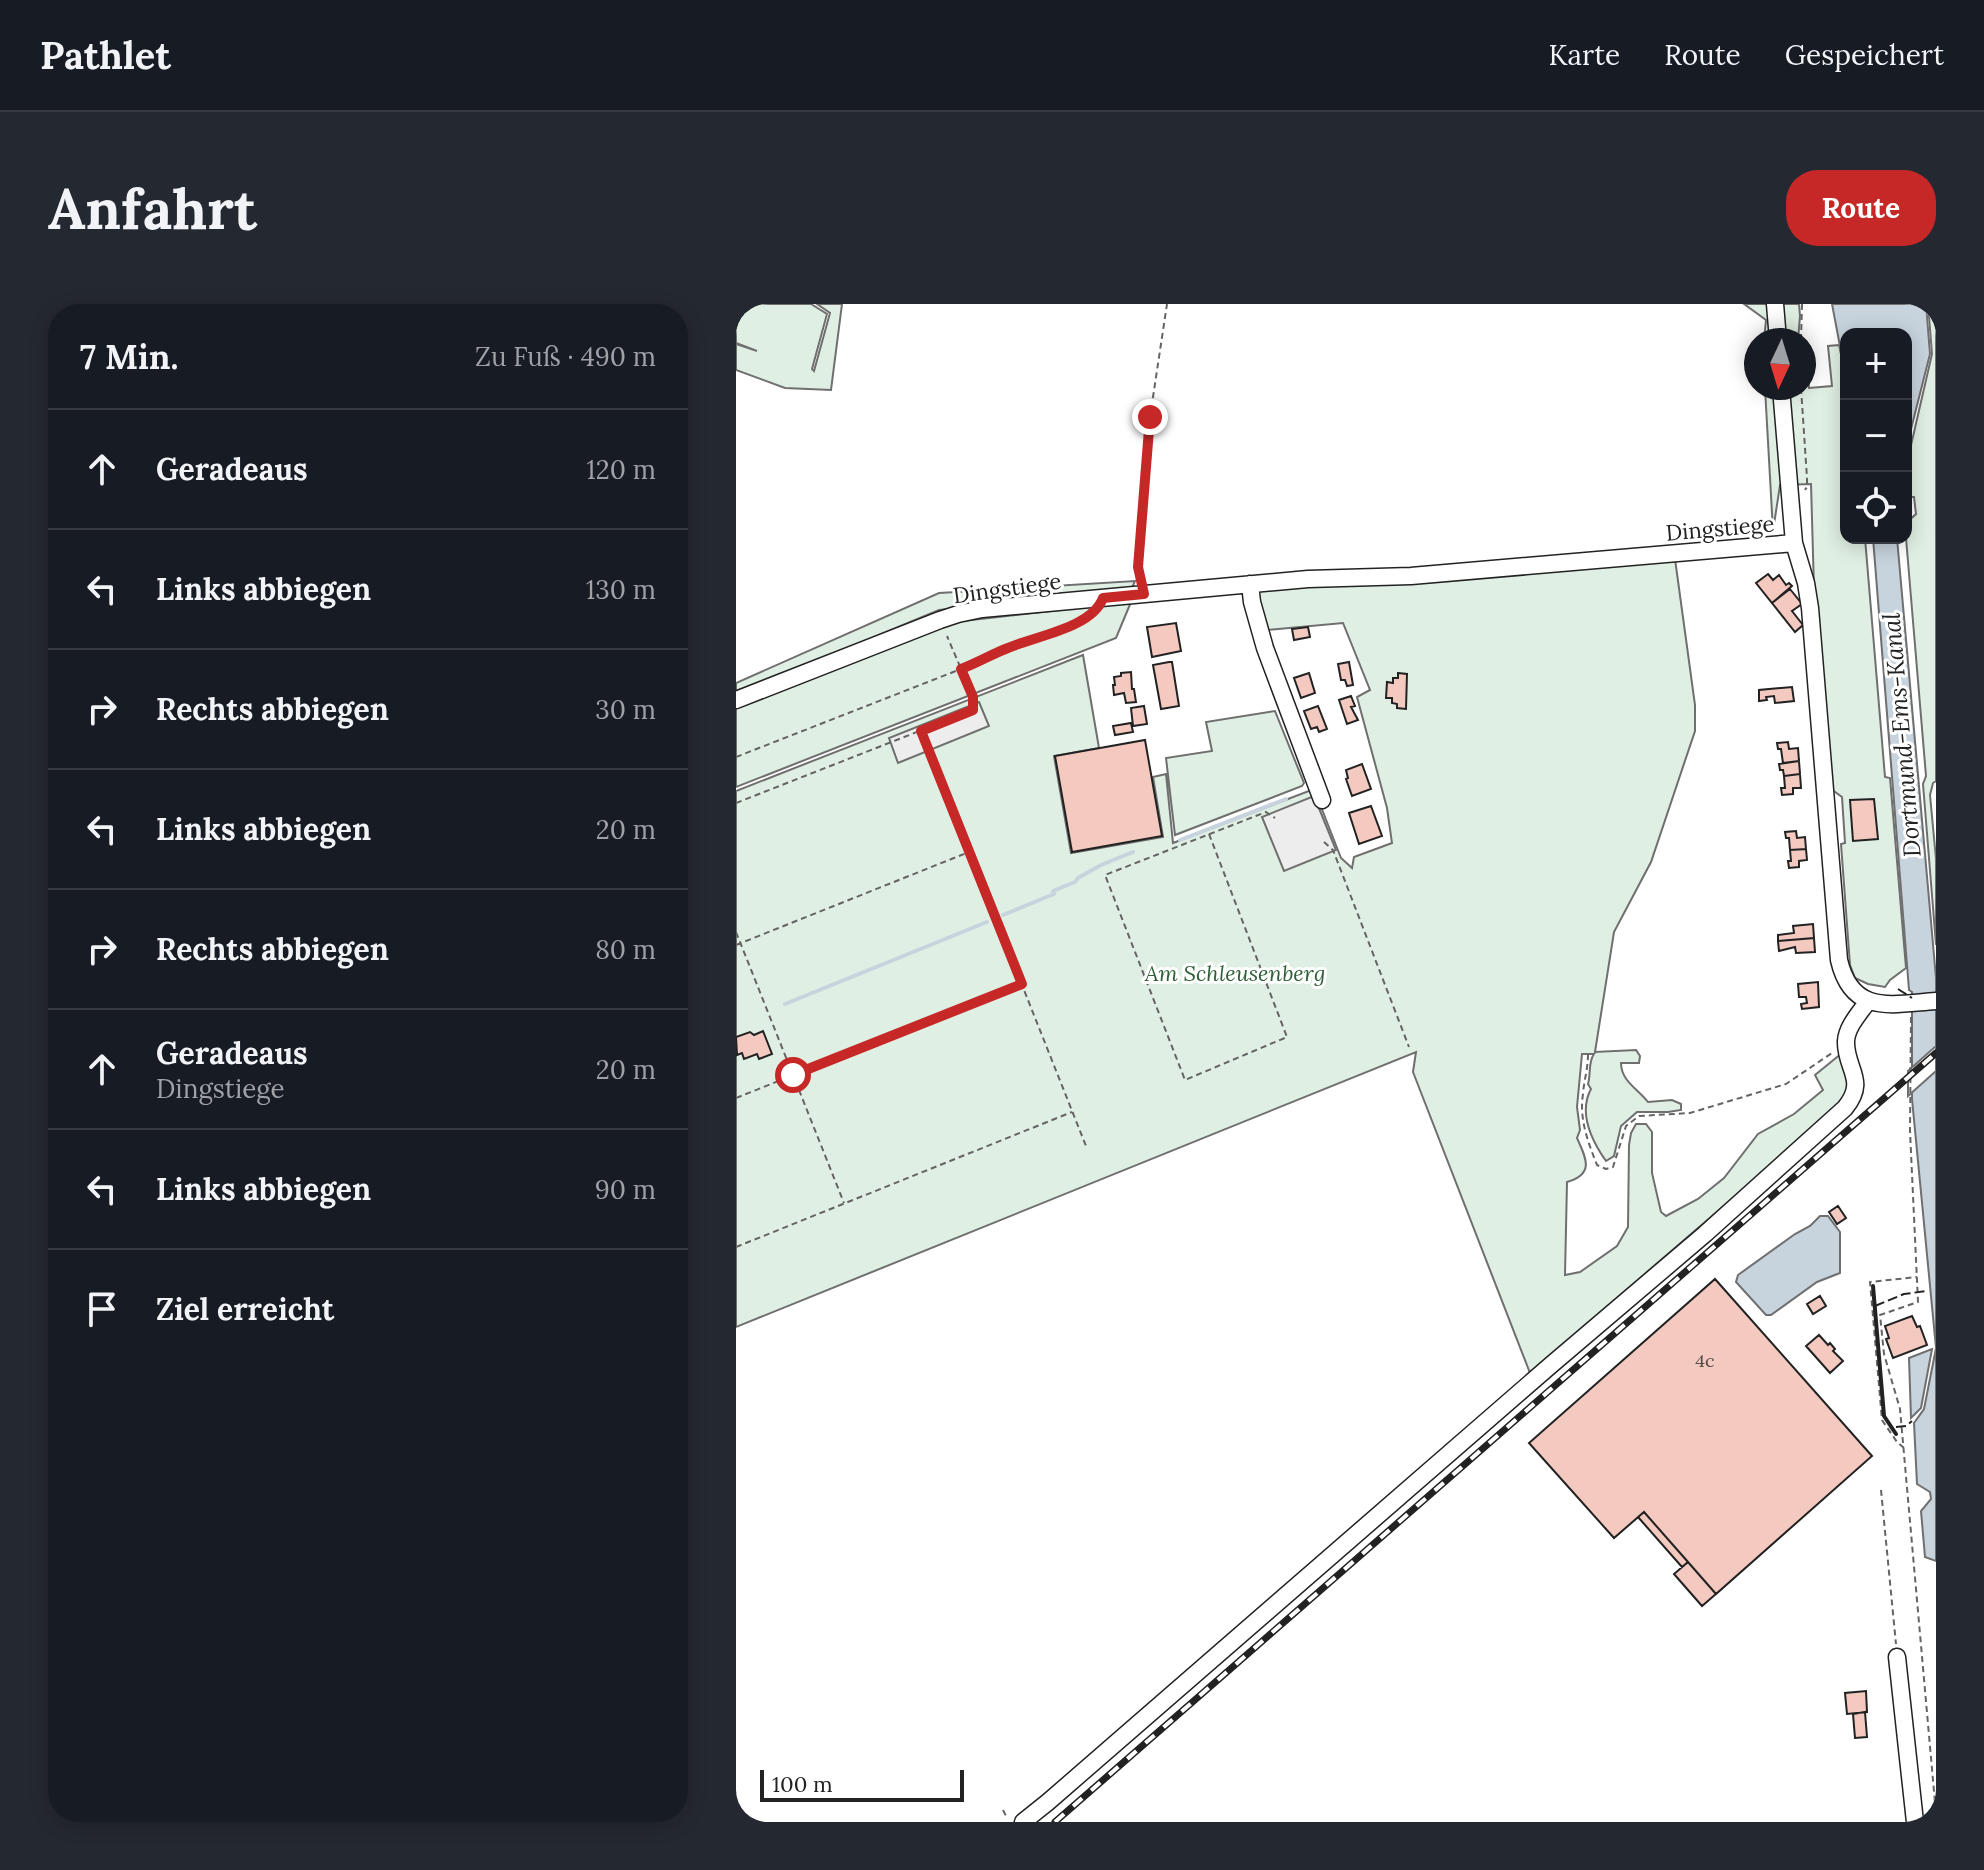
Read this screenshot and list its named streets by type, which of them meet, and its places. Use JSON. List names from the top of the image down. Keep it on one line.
{"streets":{"street":["Dingstiege"]},"water":["Dortmund-Ems-Kanal"],"parks":["Am Schleusenberg"],"house_numbers":["4c"],"scale_bar":"100 m","north":"bottom","page":{"header":"Pathlet","nav":["Karte","Route","Gespeichert"],"buttons":"Route","title":"Anfahrt","heading":["7 Min.","Zu Fuß · 490 m"],"map_buttons":["+","−"],"list":[["Geradeaus","120 m"],["Links abbiegen","130 m"],["Rechts abbiegen","30 m"],["Links abbiegen","20 m"],["Rechts abbiegen","80 m"],["Geradeaus","Dingstiege","20 m"],["Links abbiegen","90 m"],"Ziel erreicht"],"scale":"100 m"}}
